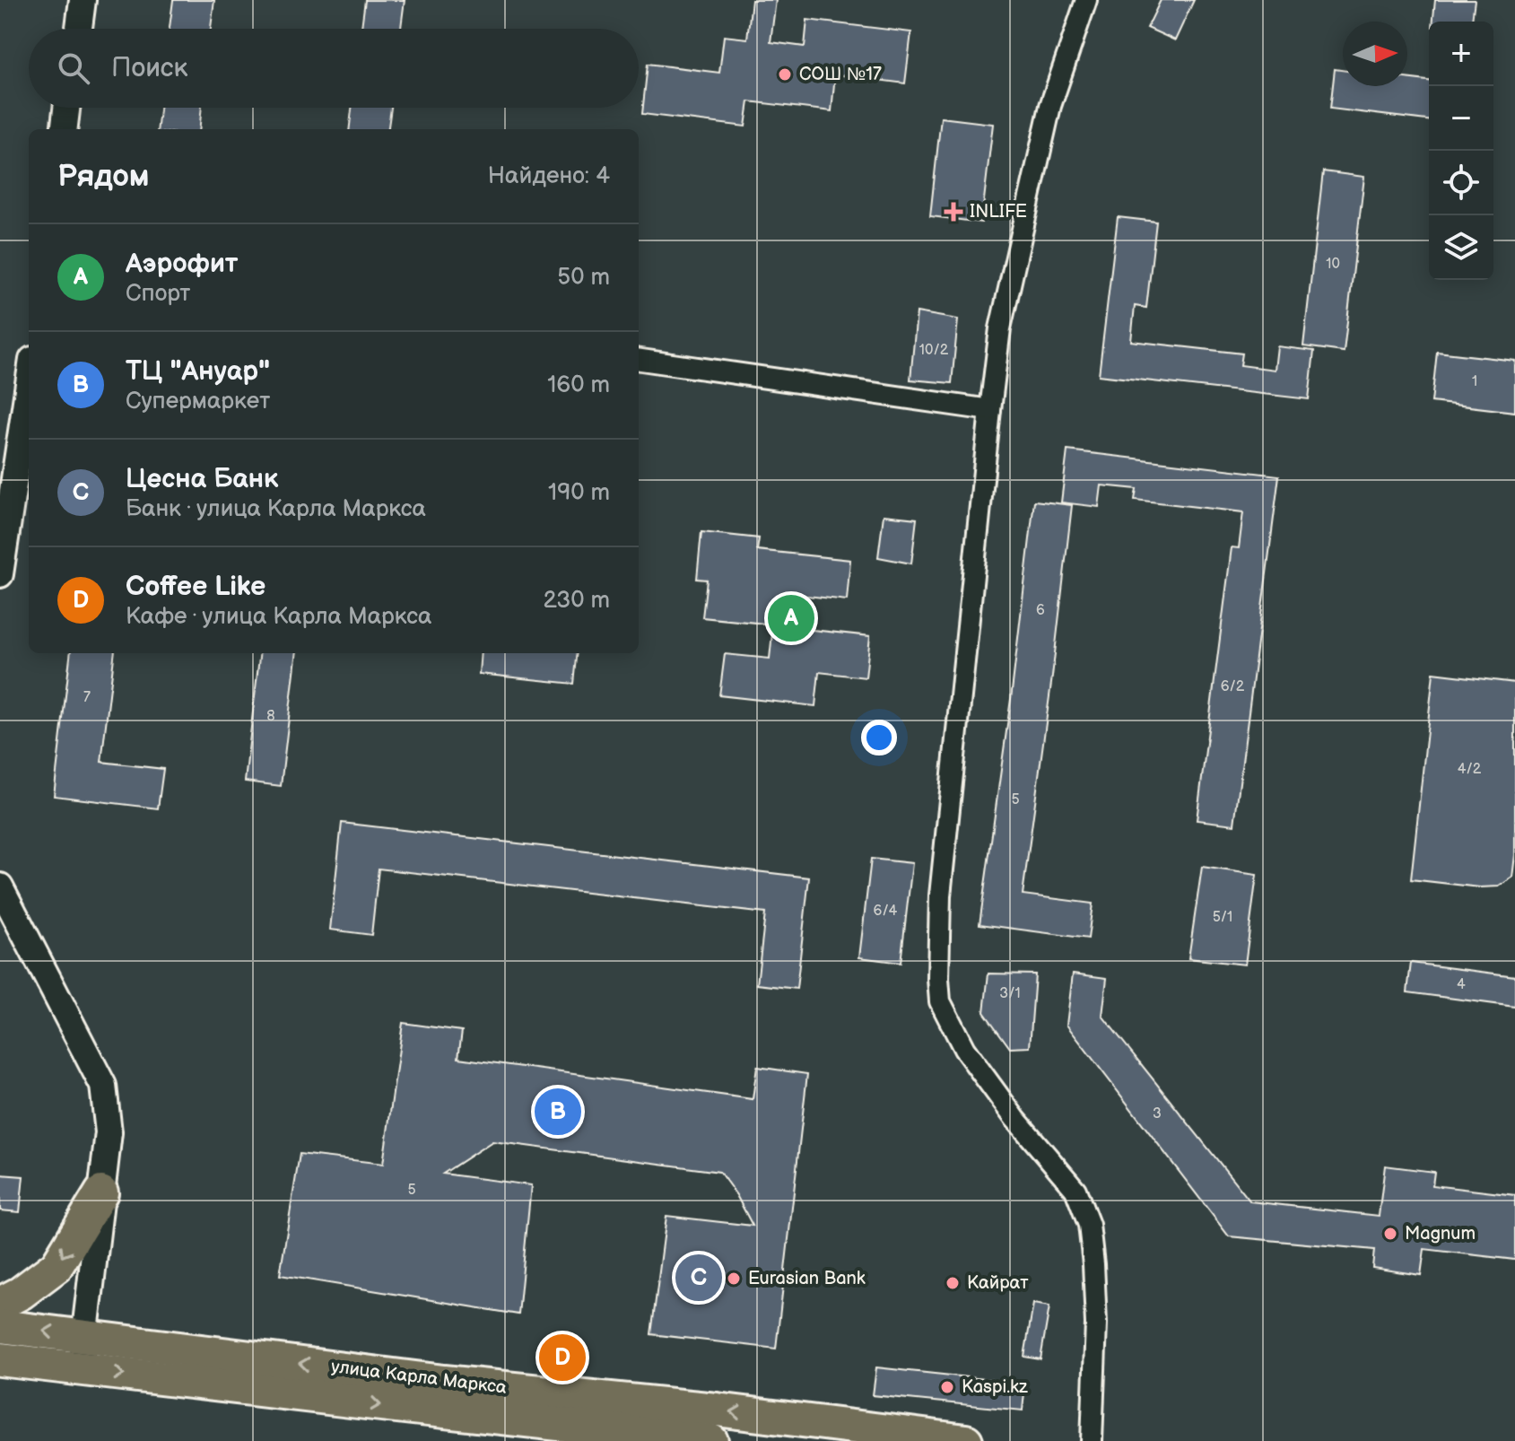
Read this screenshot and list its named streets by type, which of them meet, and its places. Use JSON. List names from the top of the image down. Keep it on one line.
{"streets":{"main road":["улица Карла Маркса"]},"places":{"other":["СОШ №17","Magnum","Eurasian Bank","Кайрат","Kaspi.kz"],"health":["INLIFE"]},"house_numbers":["10","10/2","1","6","6/2","7","8","4/2","5","6/4","5/1","4","3/1","3","5"],"north":"right","page":{"map_buttons":["+","−"],"search":"Поиск","heading":["Рядом","Найдено: 4"],"list":[{"mark":"A","name":"Аэрофит","note":"Спорт","value":"50 m"},{"mark":"B","name":"ТЦ \"Ануар\"","note":"Супермаркет","value":"160 m"},{"mark":"C","name":"Цесна Банк","note":"Банк · улица Карла Маркса","value":"190 m"},{"mark":"D","name":"Coffee Like","note":"Кафе · улица Карла Маркса","value":"230 m"}],"pins":["A","B","C","D"]}}
